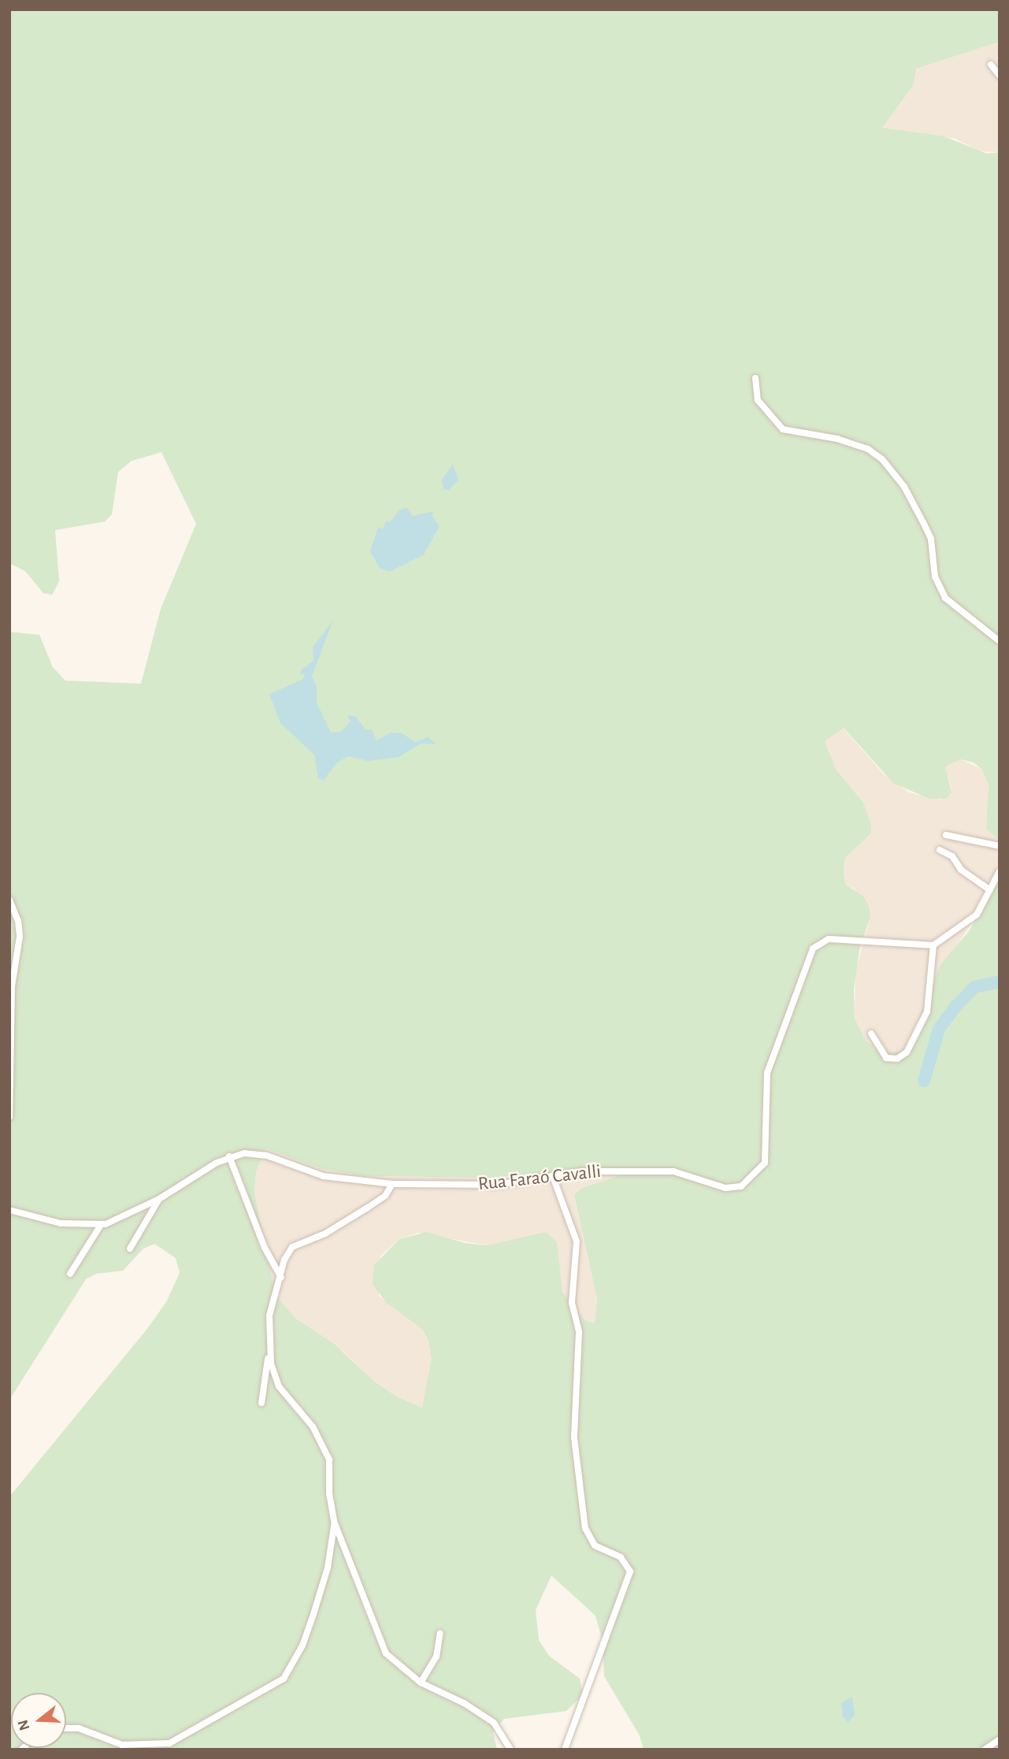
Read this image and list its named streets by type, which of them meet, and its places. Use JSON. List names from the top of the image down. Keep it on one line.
{"streets":{"street":["Rua Faraó Cavalli"]},"north":"left"}
